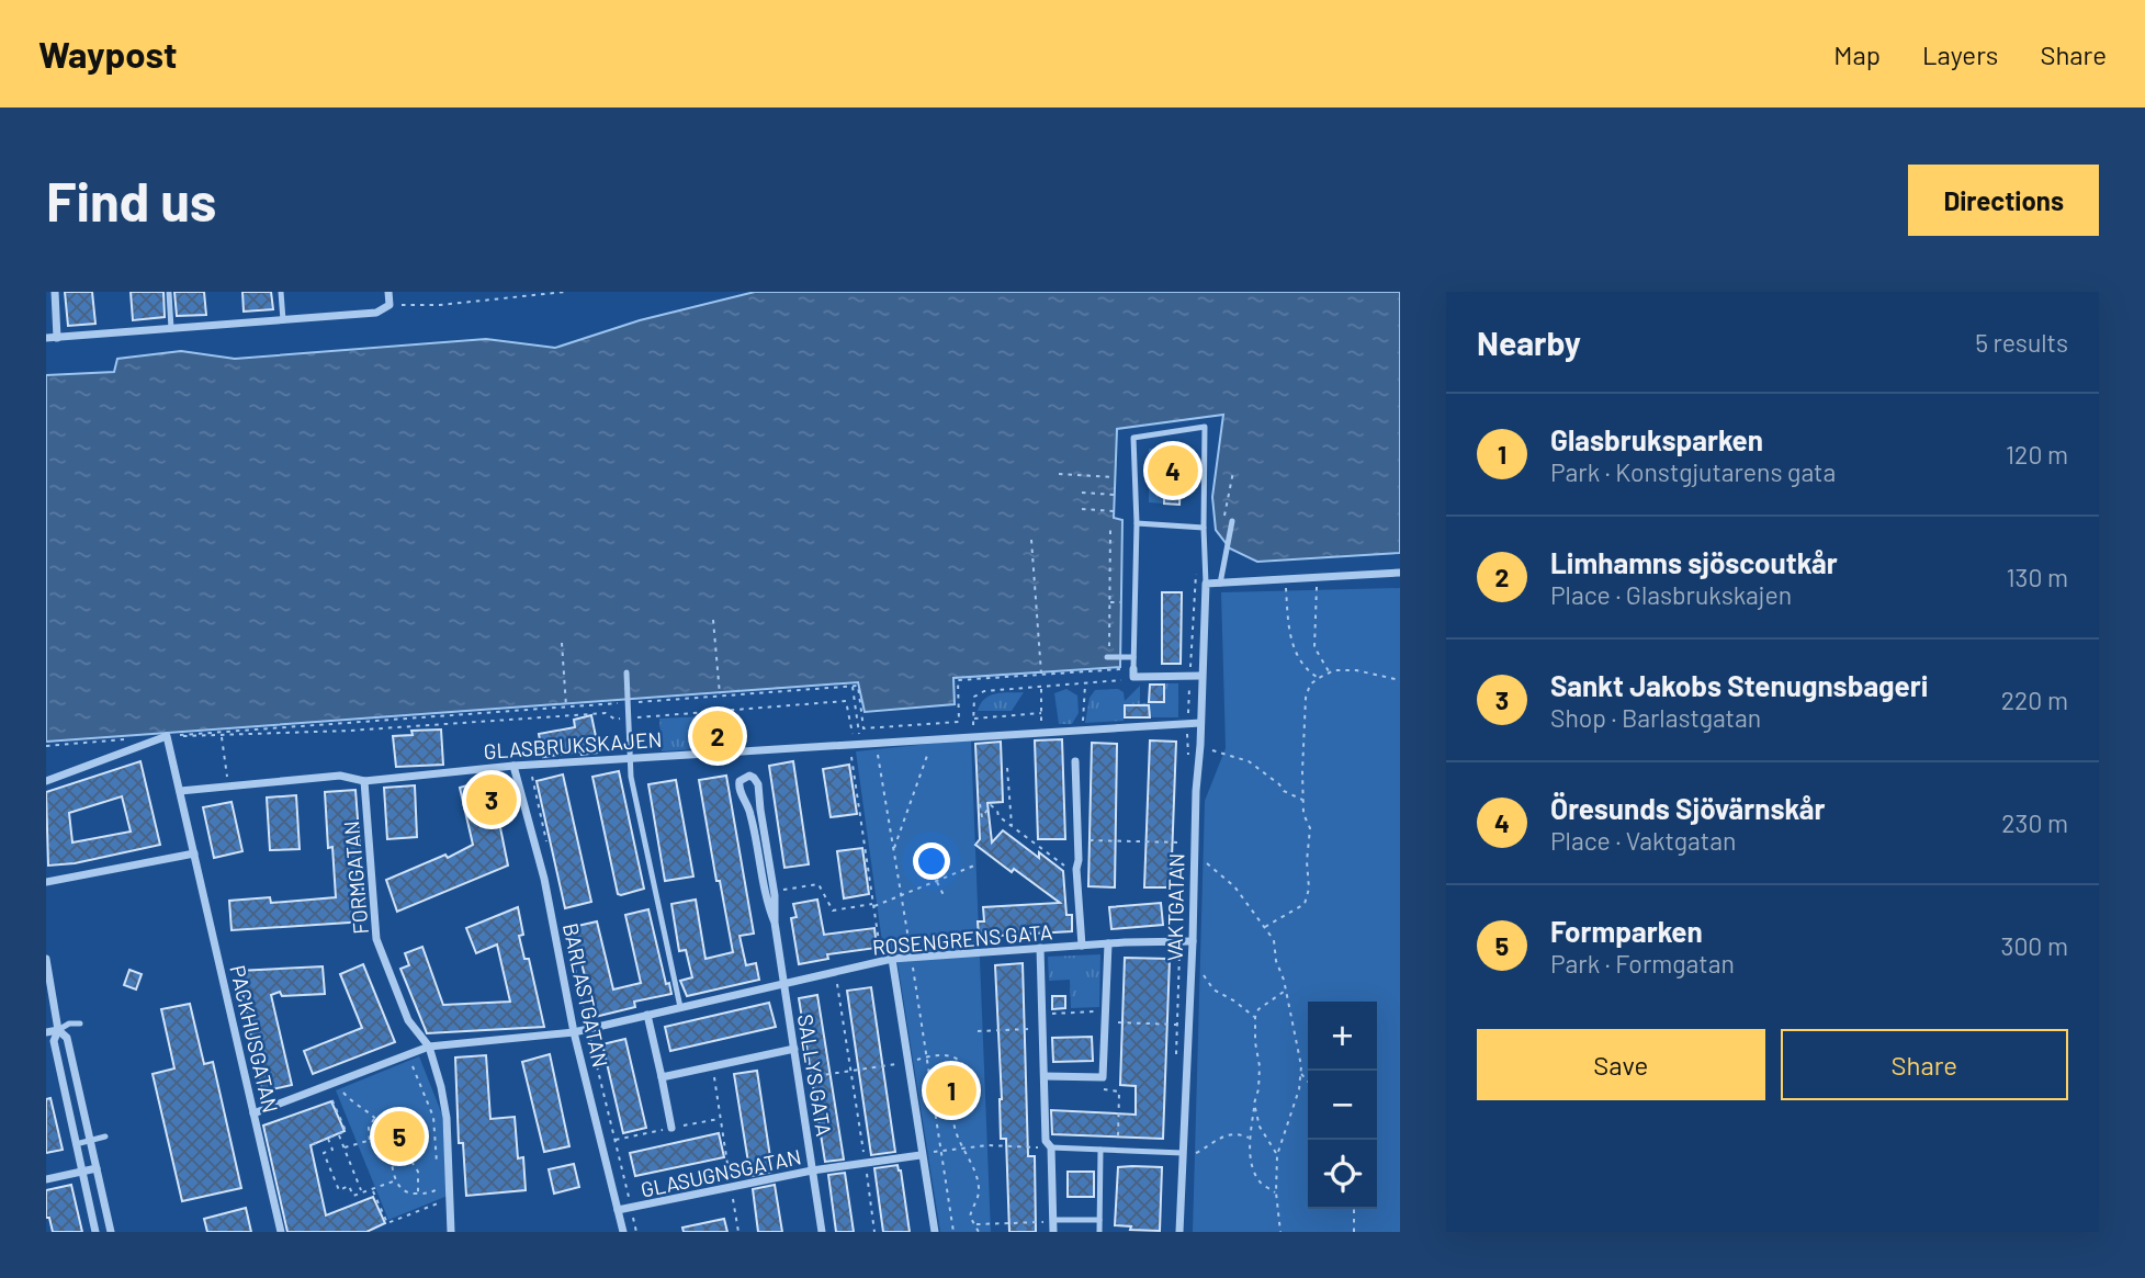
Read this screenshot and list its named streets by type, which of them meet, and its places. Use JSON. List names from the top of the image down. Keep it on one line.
{"streets":{"street":["GLASBRUKSKAJEN","FORMGATAN","VAKTGATAN","ROSENGRENS GATA","BARLASTGATAN","PACKHUSGATAN","SALLYS GATA","GLASUGNSGATAN"]},"crossings":[["GLASBRUKSKAJEN","FORMGATAN"],["GLASBRUKSKAJEN","VAKTGATAN"],["GLASBRUKSKAJEN","BARLASTGATAN"],["GLASBRUKSKAJEN","PACKHUSGATAN"],["FORMGATAN","ROSENGRENS GATA"],["VAKTGATAN","ROSENGRENS GATA"],["ROSENGRENS GATA","BARLASTGATAN"],["ROSENGRENS GATA","PACKHUSGATAN"],["ROSENGRENS GATA","SALLYS GATA"],["BARLASTGATAN","GLASUGNSGATAN"],["SALLYS GATA","GLASUGNSGATAN"]],"page":{"header":"Waypost","nav":["Map","Layers","Share"],"buttons":["Directions",["Save","Share"]],"title":"Find us","heading":["Nearby","5 results"],"list":[{"mark":"1","name":"Glasbruksparken","note":"Park · Konstgjutarens gata","value":"120 m"},{"mark":"2","name":"Limhamns sjöscoutkår","note":"Place · Glasbrukskajen","value":"130 m"},{"mark":"3","name":"Sankt Jakobs Stenugnsbageri","note":"Shop · Barlastgatan","value":"220 m"},{"mark":"4","name":"Öresunds Sjövärnskår","note":"Place · Vaktgatan","value":"230 m"},{"mark":"5","name":"Formparken","note":"Park · Formgatan","value":"300 m"}],"pins":["4","2","3","1","5"],"map_buttons":["+","−"]}}
